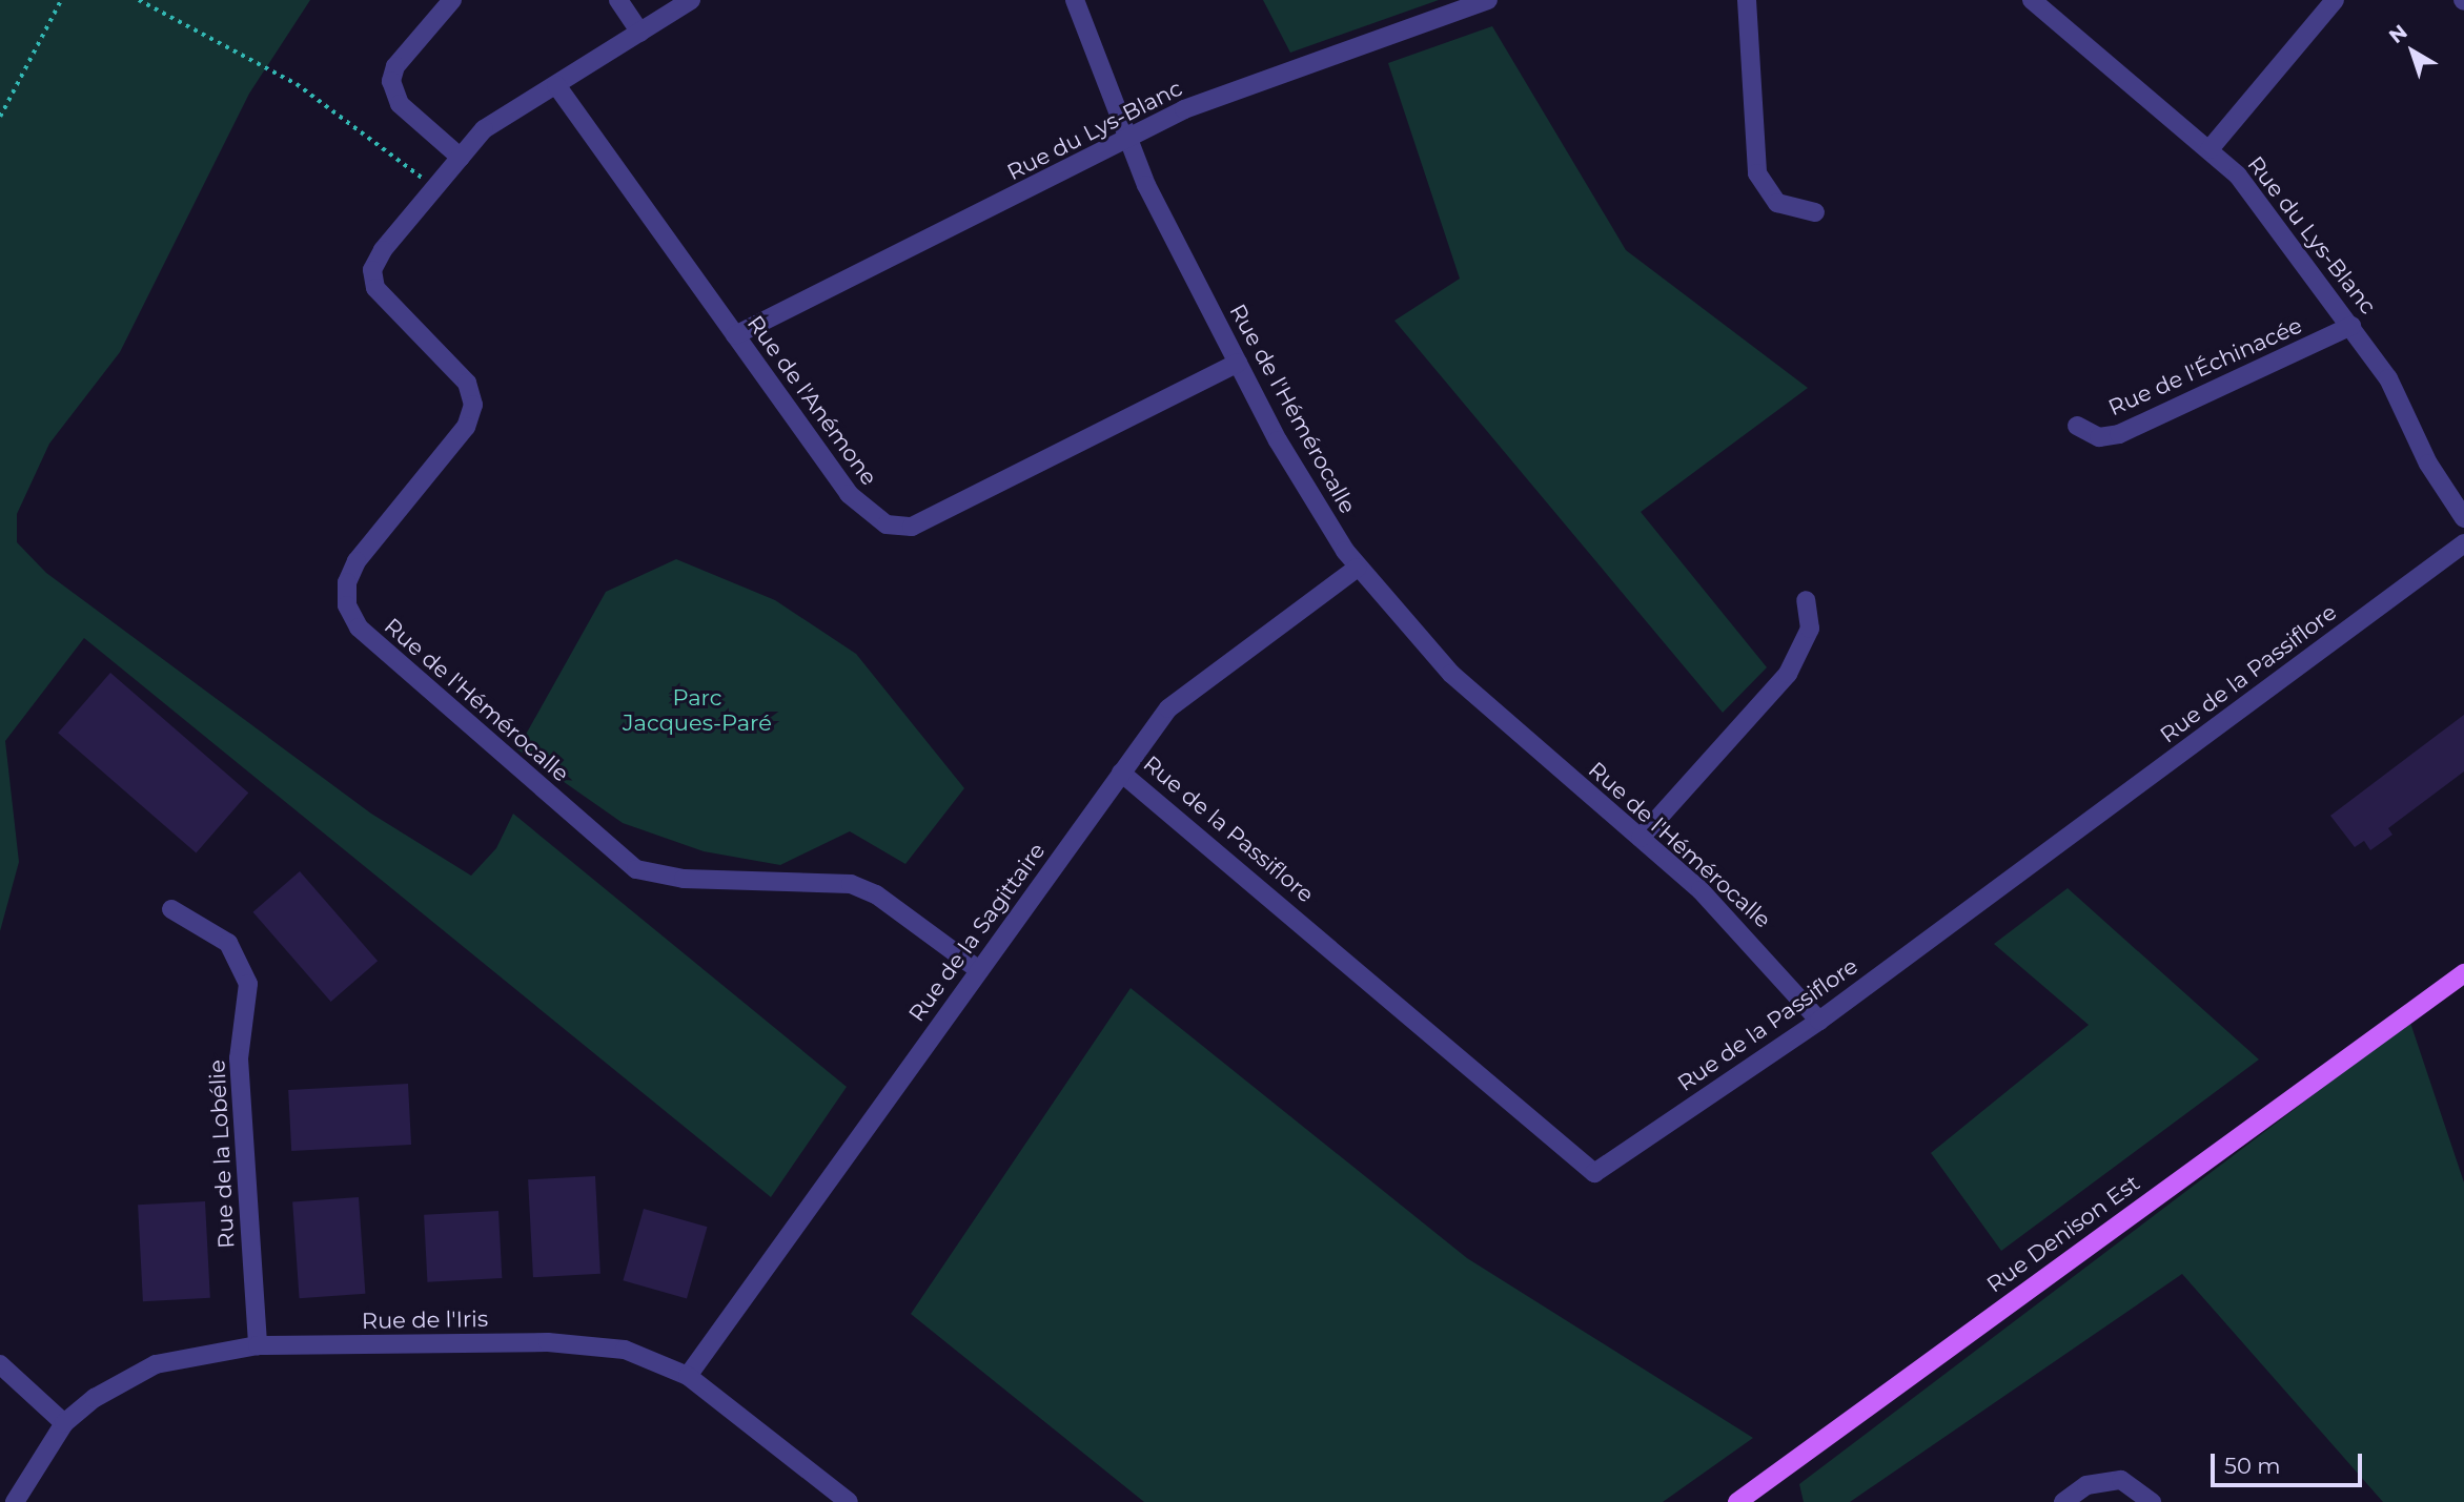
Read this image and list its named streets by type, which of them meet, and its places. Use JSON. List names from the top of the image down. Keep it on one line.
{"streets":{"main road":["Rue Denison Est"],"street":["Rue du Lys-Blanc","Rue de l'Échinacée","Rue de l'Anémone","Rue de l'Hémérocalle","Rue de la Passiflore","Rue de la Sagittaire","Rue de la Lobélie","Rue de l'Iris"]},"crossings":[["Rue du Lys-Blanc","Rue de l'Échinacée"],["Rue du Lys-Blanc","Rue de l'Anémone"],["Rue du Lys-Blanc","Rue de l'Hémérocalle"],["Rue de l'Anémone","Rue de l'Hémérocalle"],["Rue de l'Hémérocalle","Rue de la Passiflore"],["Rue de l'Hémérocalle","Rue de la Sagittaire"],["Rue de la Passiflore","Rue de la Sagittaire"],["Rue de la Sagittaire","Rue de l'Iris"],["Rue de la Lobélie","Rue de l'Iris"]],"parks":["Parc Jacques-Paré"],"scale_bar":"50 m","north":"top left"}
